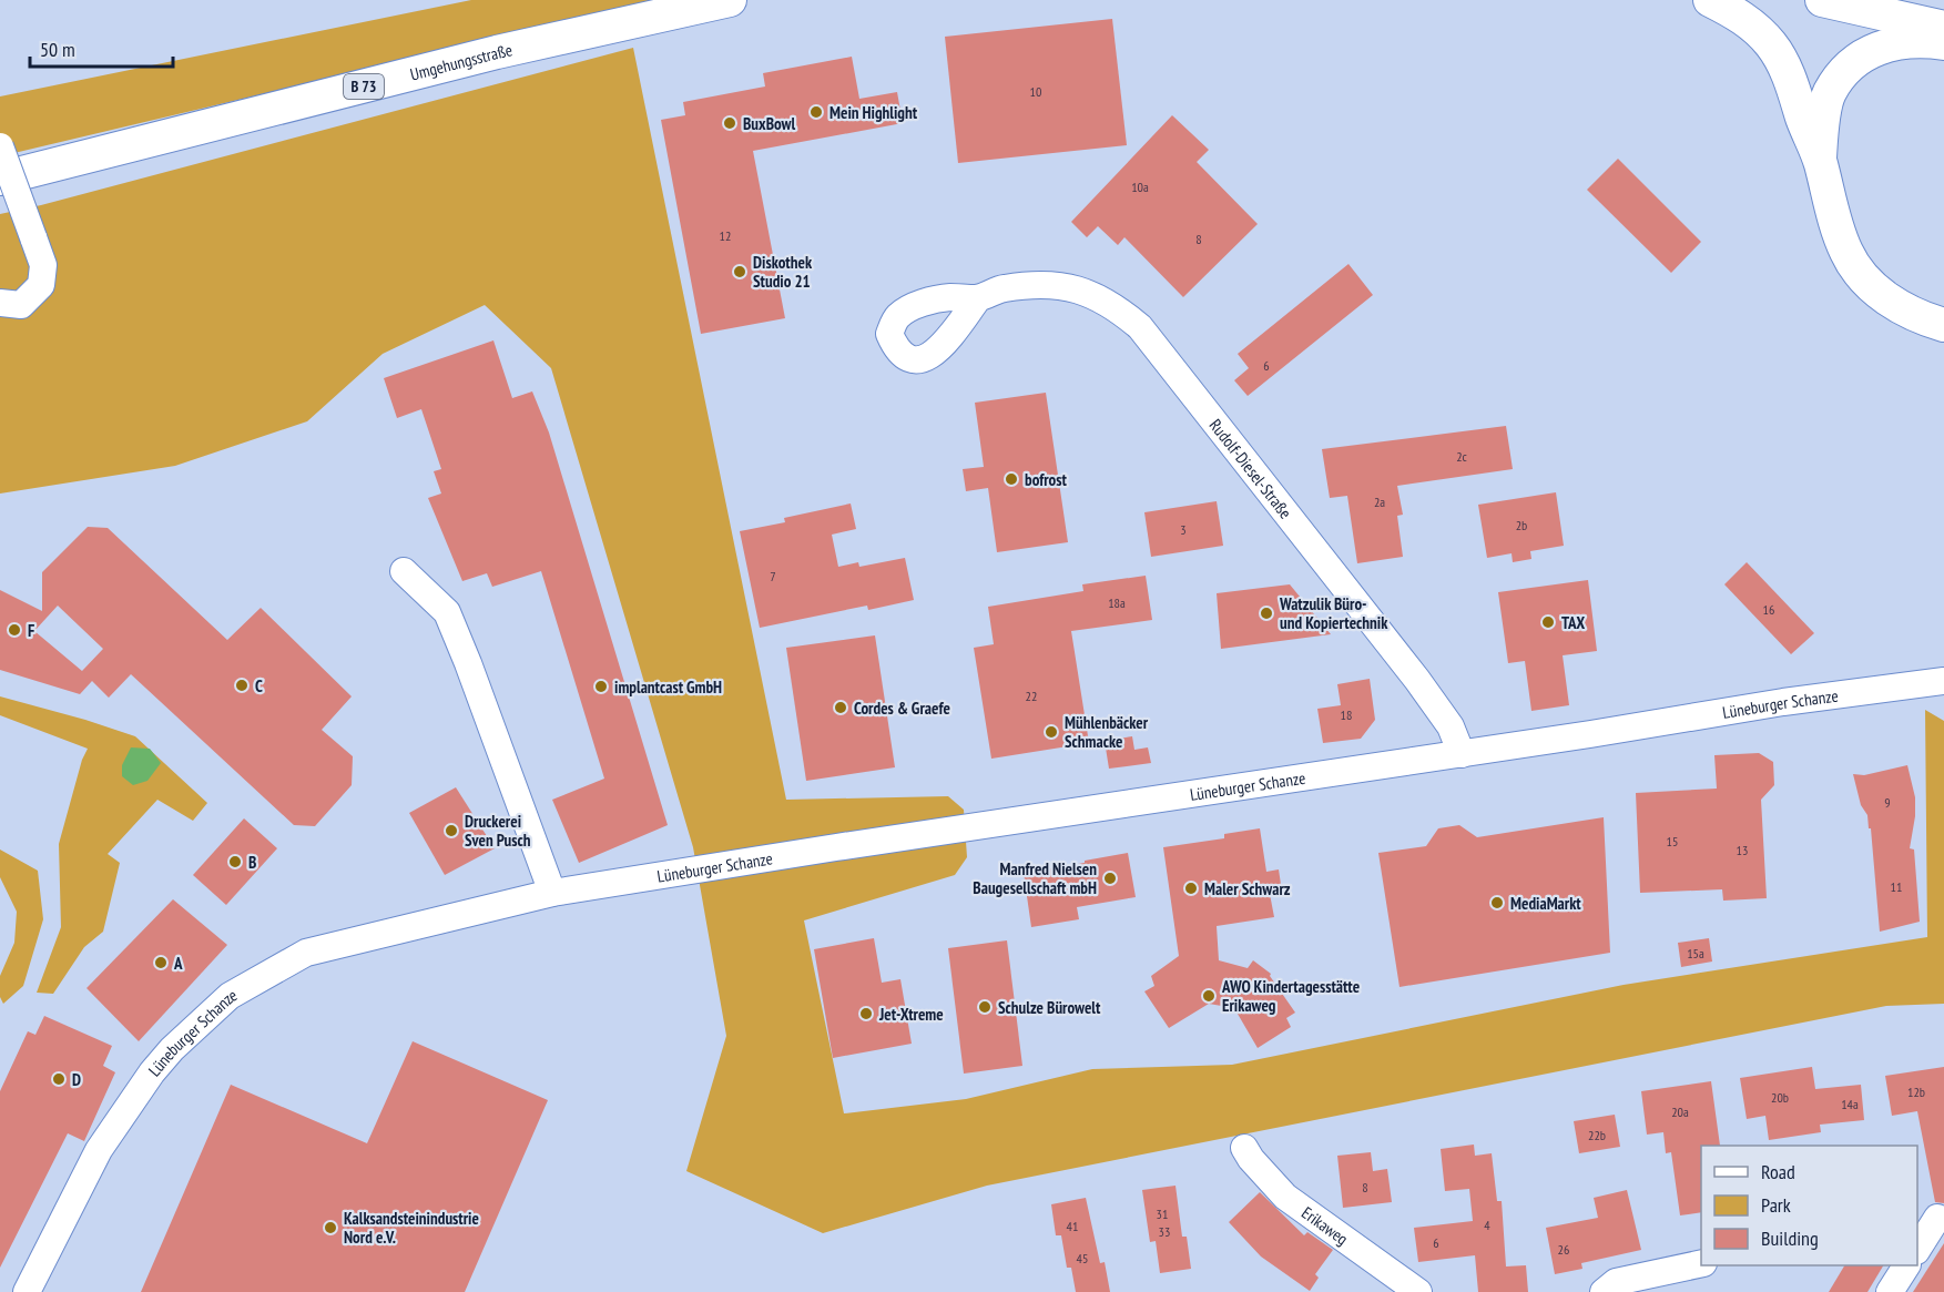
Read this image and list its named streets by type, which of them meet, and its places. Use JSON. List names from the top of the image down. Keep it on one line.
{"streets":{"main road":["Umgehungsstraße","B 73"],"street":["Rudolf-Diesel-Straße","Lüneburger Schanze","Erikaweg"]},"crossings":[["Rudolf-Diesel-Straße","Lüneburger Schanze"]],"places":["Mein Highlight","BuxBowl","Diskothek Studio 21","bofrost","Watzulik Büro- und Kopiertechnik","TAX","F","C","implantcast GmbH","Cordes & Graefe","Mühlenbäcker Schmacke","Druckerei Sven Pusch","B","Manfred Nielsen Baugesellschaft mbH","Maler Schwarz","MediaMarkt","A","AWO Kindertagesstätte Erikaweg","Schulze Bürowelt","Jet-Xtreme","D","Kalksandsteinindustrie Nord e.V."],"house_numbers":["10","10a","12","8","6","2c","2a","2b","3","7","18a","16","22","18","9","15","13","11","15a","12b","20b","14a","20a","22b","8","31","4","41","33","6","26","45"],"legend":["Road","Park","Building"],"scale_bar":"50 m"}
